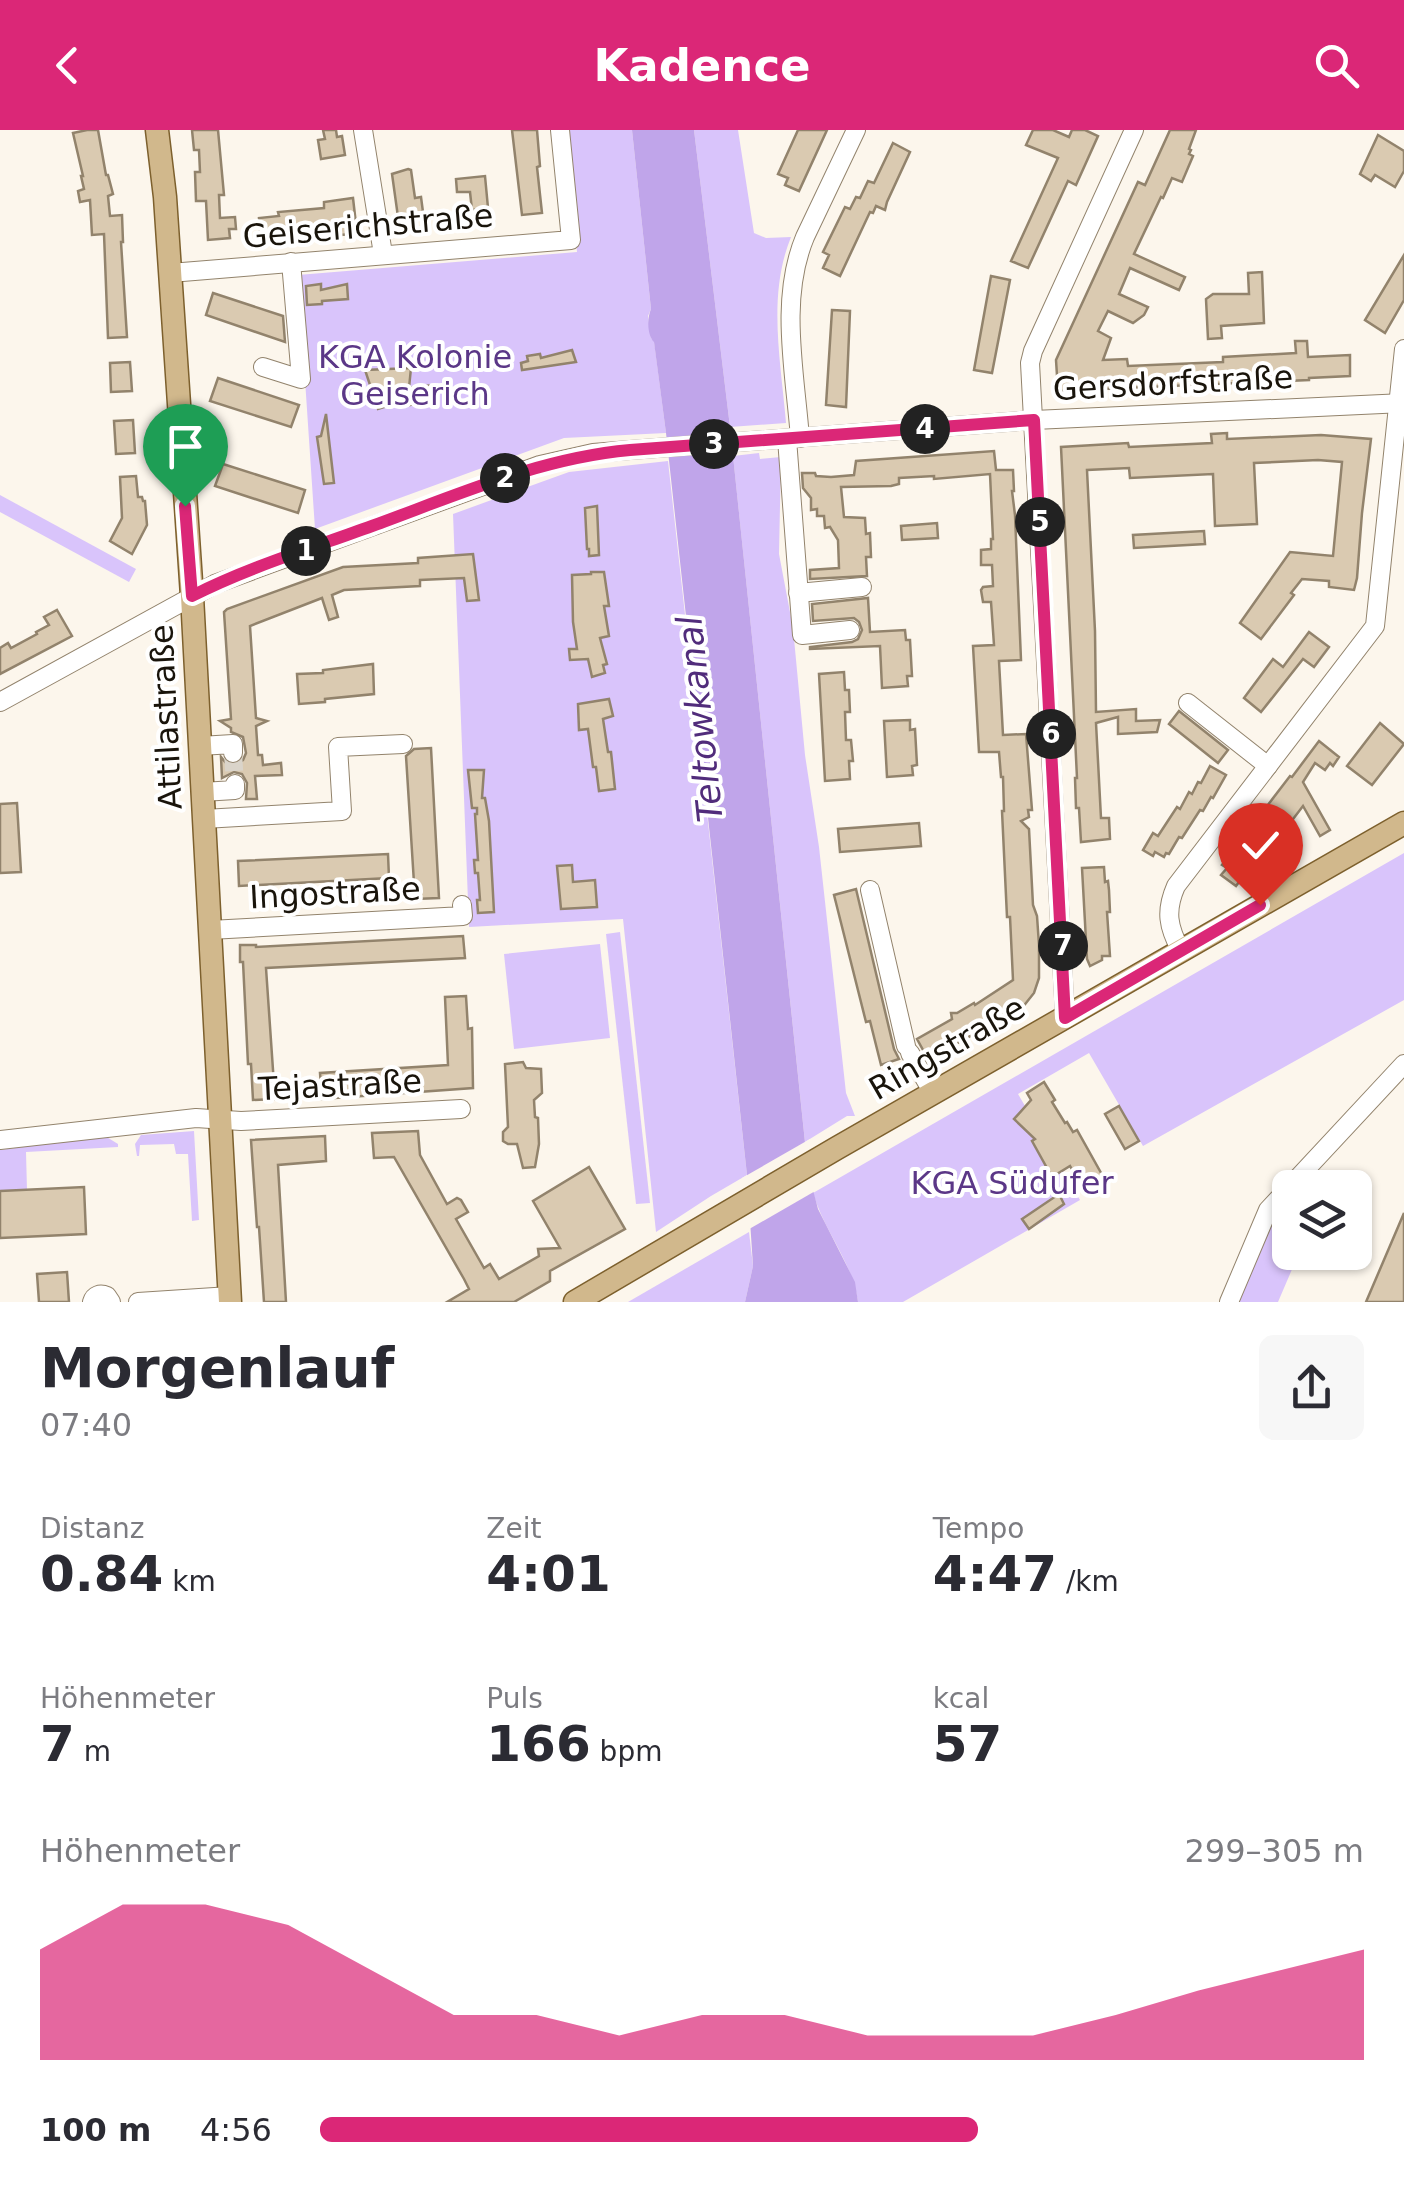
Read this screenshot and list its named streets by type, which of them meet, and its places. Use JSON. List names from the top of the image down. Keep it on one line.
{"streets":{"main road":["Attilastraße","Ringstraße"],"street":["Geiserichstraße","Gersdorfstraße","Ingostraße","Tejastraße"]},"crossings":[["Geiserichstraße","Attilastraße"],["Gersdorfstraße","Attilastraße"],["Attilastraße","Ingostraße"],["Attilastraße","Tejastraße"]],"water":["Teltowkanal"],"parks":["KGA Kolonie Geiserich","KGA Südufer"],"page":{"header":"Kadence","pins":["4","3","2","5","1","6","7"],"heading":["Morgenlauf","07:40"],"stats":[["Distanz","0.84 km"],["Zeit","4:01"],["Tempo","4:47 /km"],["Höhenmeter","7 m"],["Puls","166 bpm"],["kcal","57"]],"chart":["Höhenmeter","299–305 m"],"list":[{"name":"100 m","note":"4:56"}]}}
